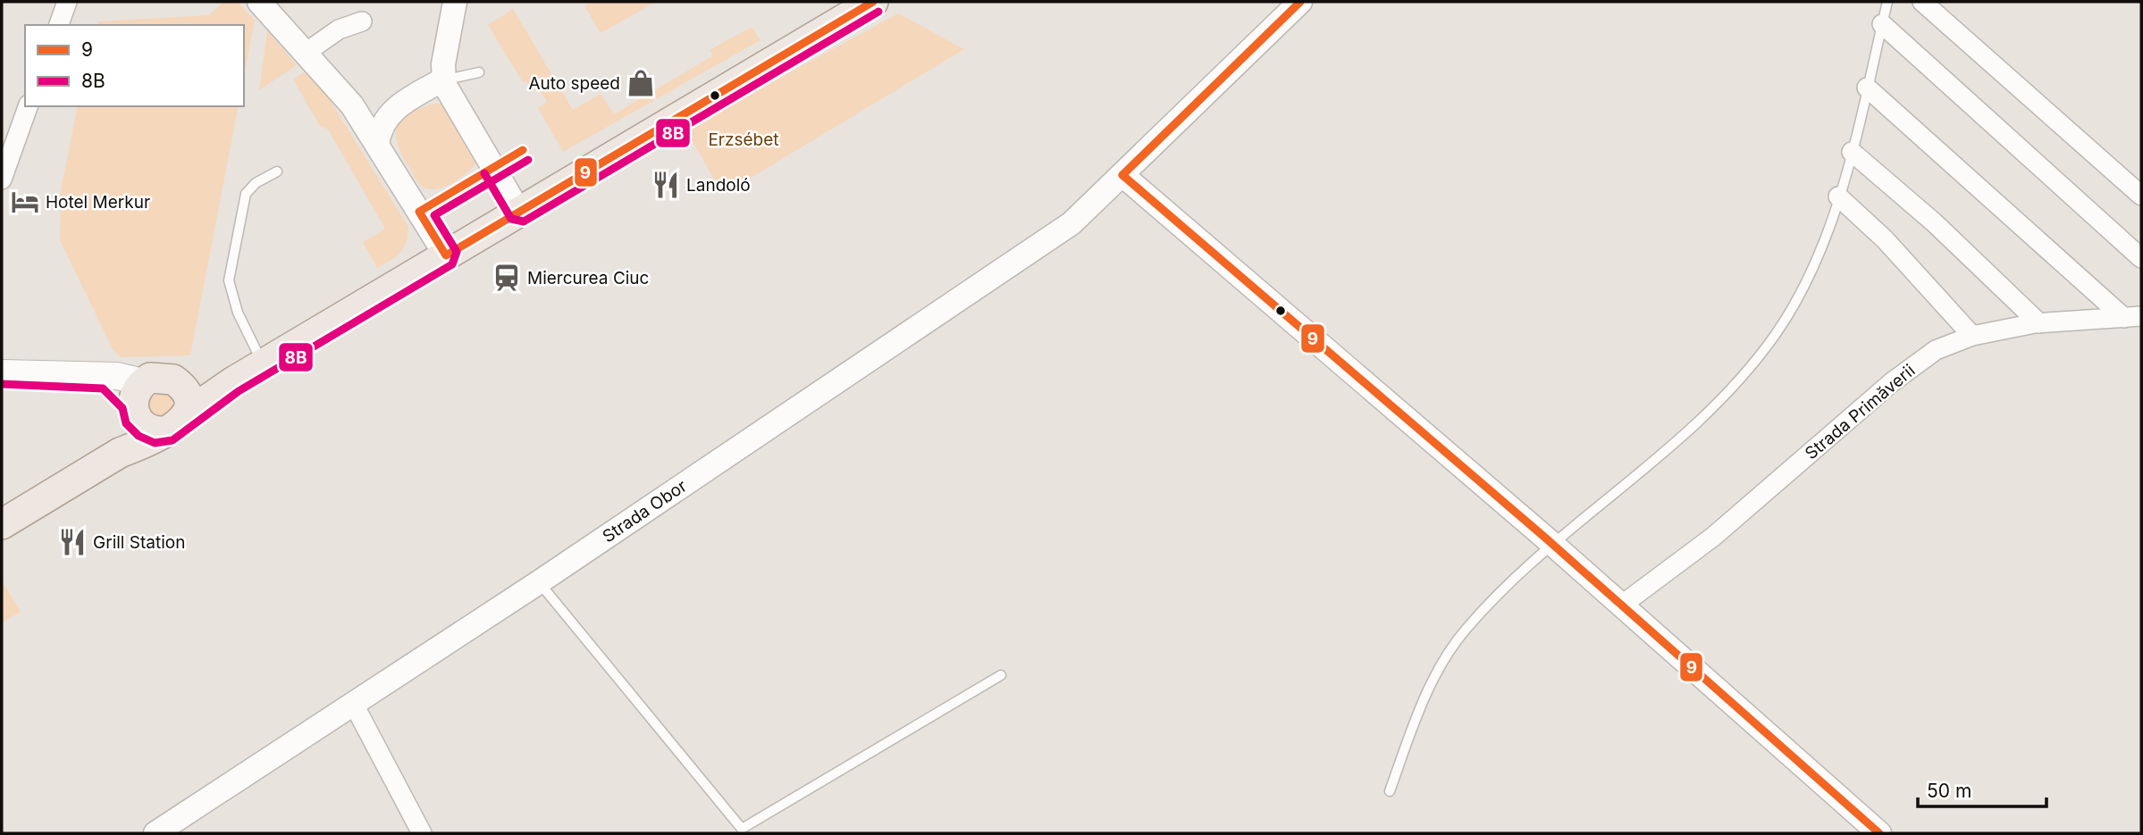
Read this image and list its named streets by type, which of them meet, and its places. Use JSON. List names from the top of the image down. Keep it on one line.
{"streets":{"street":["Strada Primăverii","Strada Obor"]},"parks":["Erzsébet"],"places":{"shop":["Auto speed"],"restaurant":["Landoló","Grill Station"],"hotel":["Hotel Merkur"],"station":["Miercurea Ciuc"]},"lines":["transit line 9","transit line 8B"],"legend":["9","8B"],"scale_bar":"50 m"}
